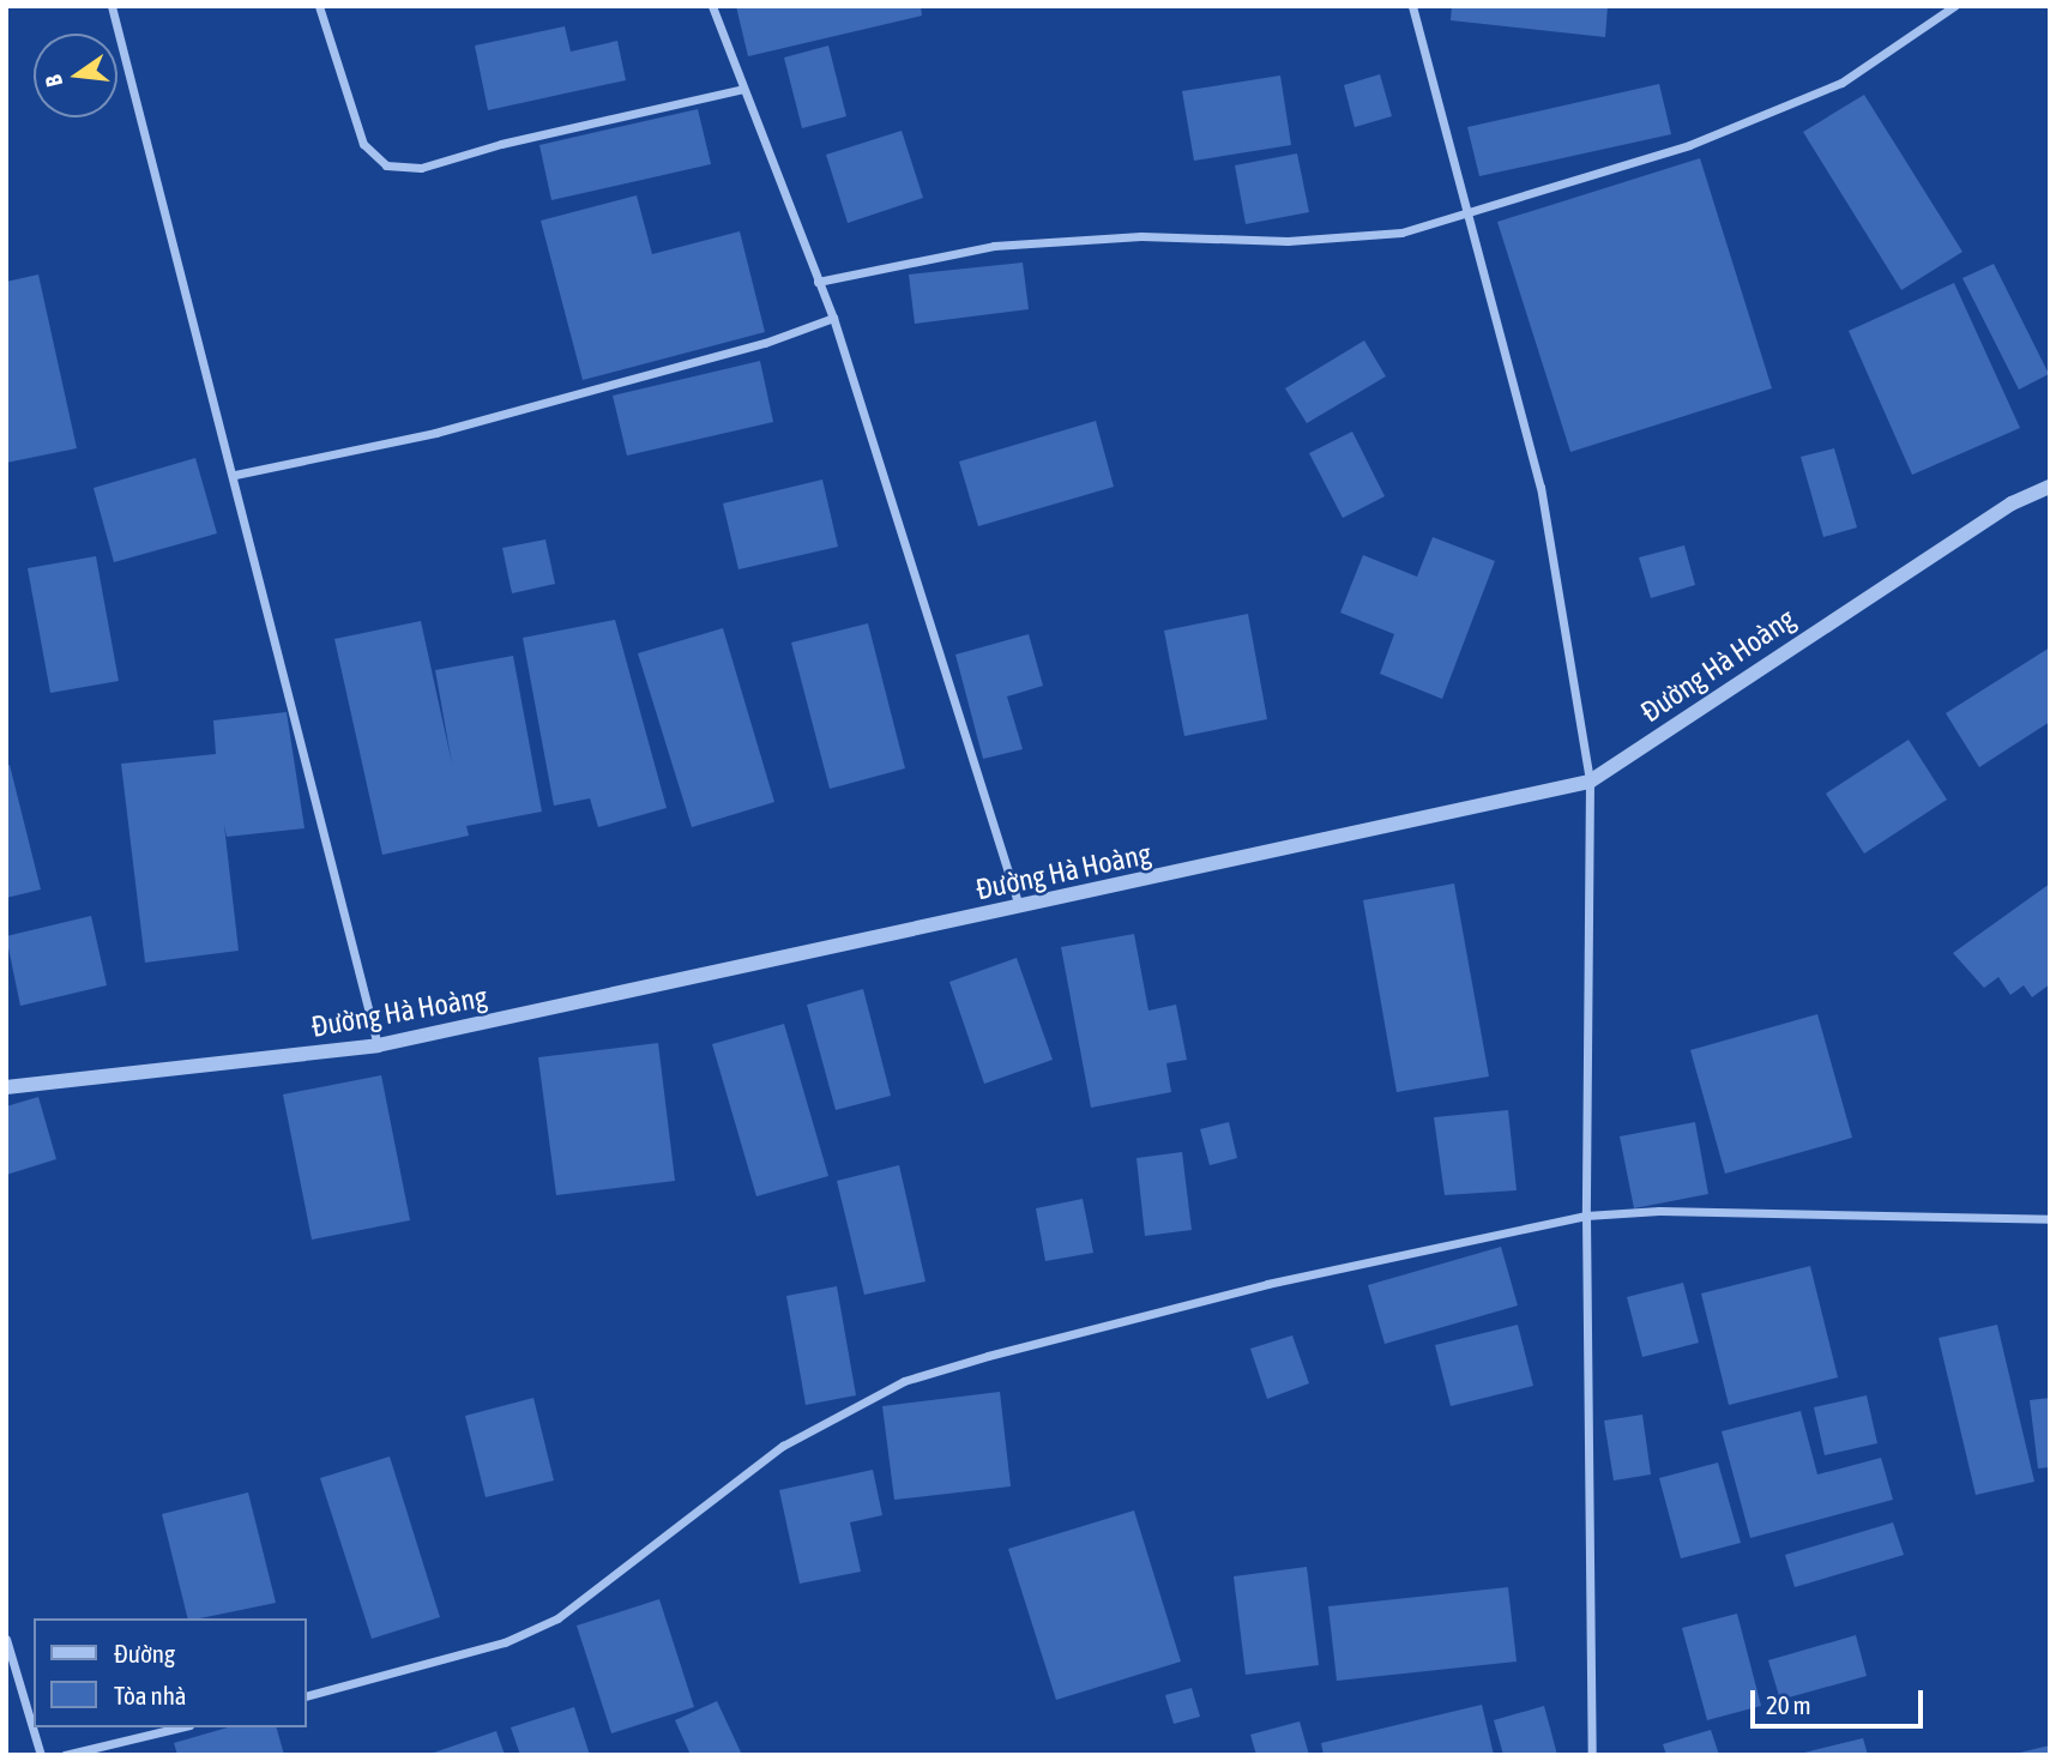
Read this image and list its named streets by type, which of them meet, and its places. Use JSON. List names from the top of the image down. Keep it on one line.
{"streets":{"street":["Đường Hà Hoàng"]},"legend":["Đường","Tòa nhà"],"scale_bar":"20 m","north":"left"}
